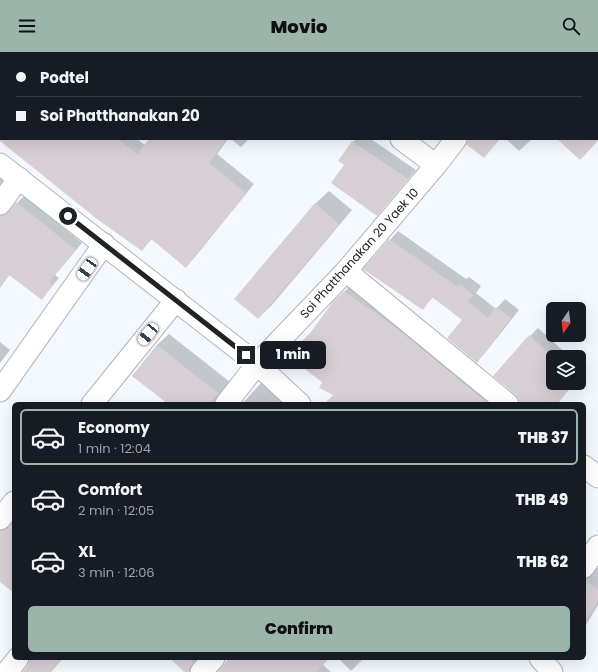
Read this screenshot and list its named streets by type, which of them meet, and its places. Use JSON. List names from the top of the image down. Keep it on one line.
{"streets":{"street":["Soi Phatthanakan 20 Yaek 10"]},"north":"bottom","page":{"header":"Movio","banner":["Podtel","Soi Phatthanakan 20"],"bubble":"1 min","list":[{"name":"Economy","note":"1 min · 12:04","value":"THB 37"},{"name":"Comfort","note":"2 min · 12:05","value":"THB 49"},{"name":"XL","note":"3 min · 12:06","value":"THB 62"}],"buttons":"Confirm"}}
